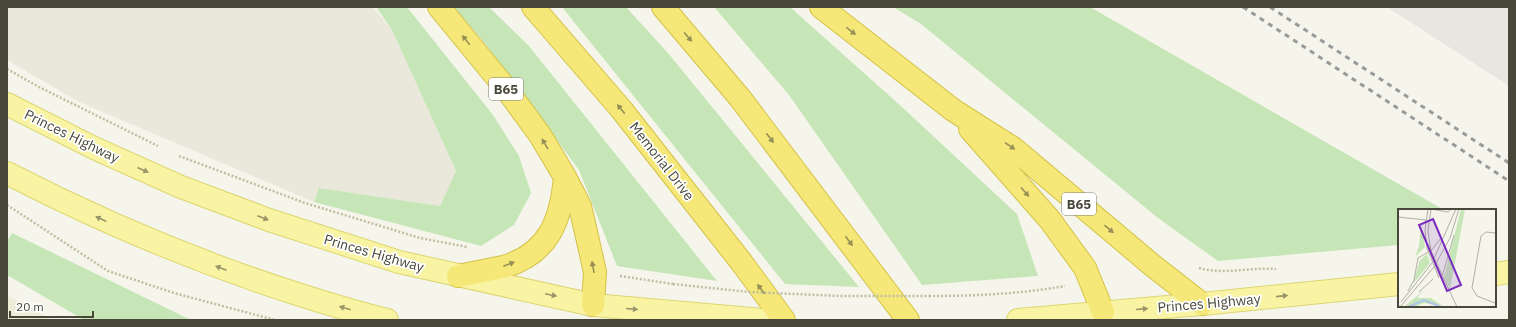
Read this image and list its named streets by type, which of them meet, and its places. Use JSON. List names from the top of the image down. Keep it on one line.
{"streets":{"highway":["B65","Memorial Drive"],"main road":["Princes Highway"]},"crossings":[["B65","Princes Highway"]],"scale_bar":"20 m"}
